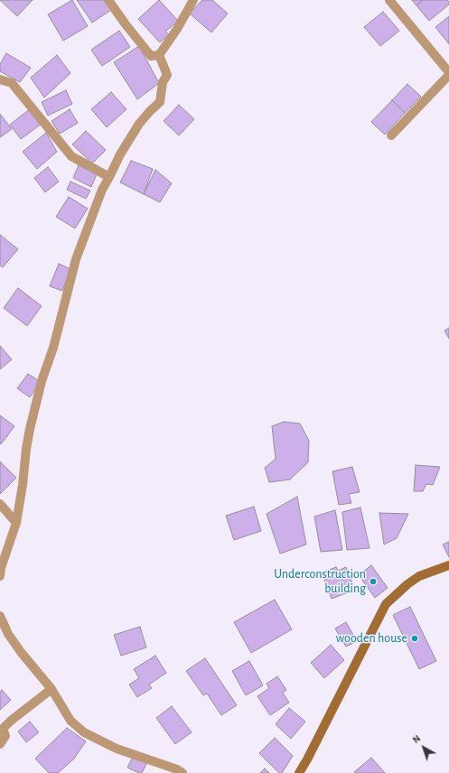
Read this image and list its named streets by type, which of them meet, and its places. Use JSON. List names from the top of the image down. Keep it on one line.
{"places":["Underconstruction building","wooden house"],"north":"top left"}
